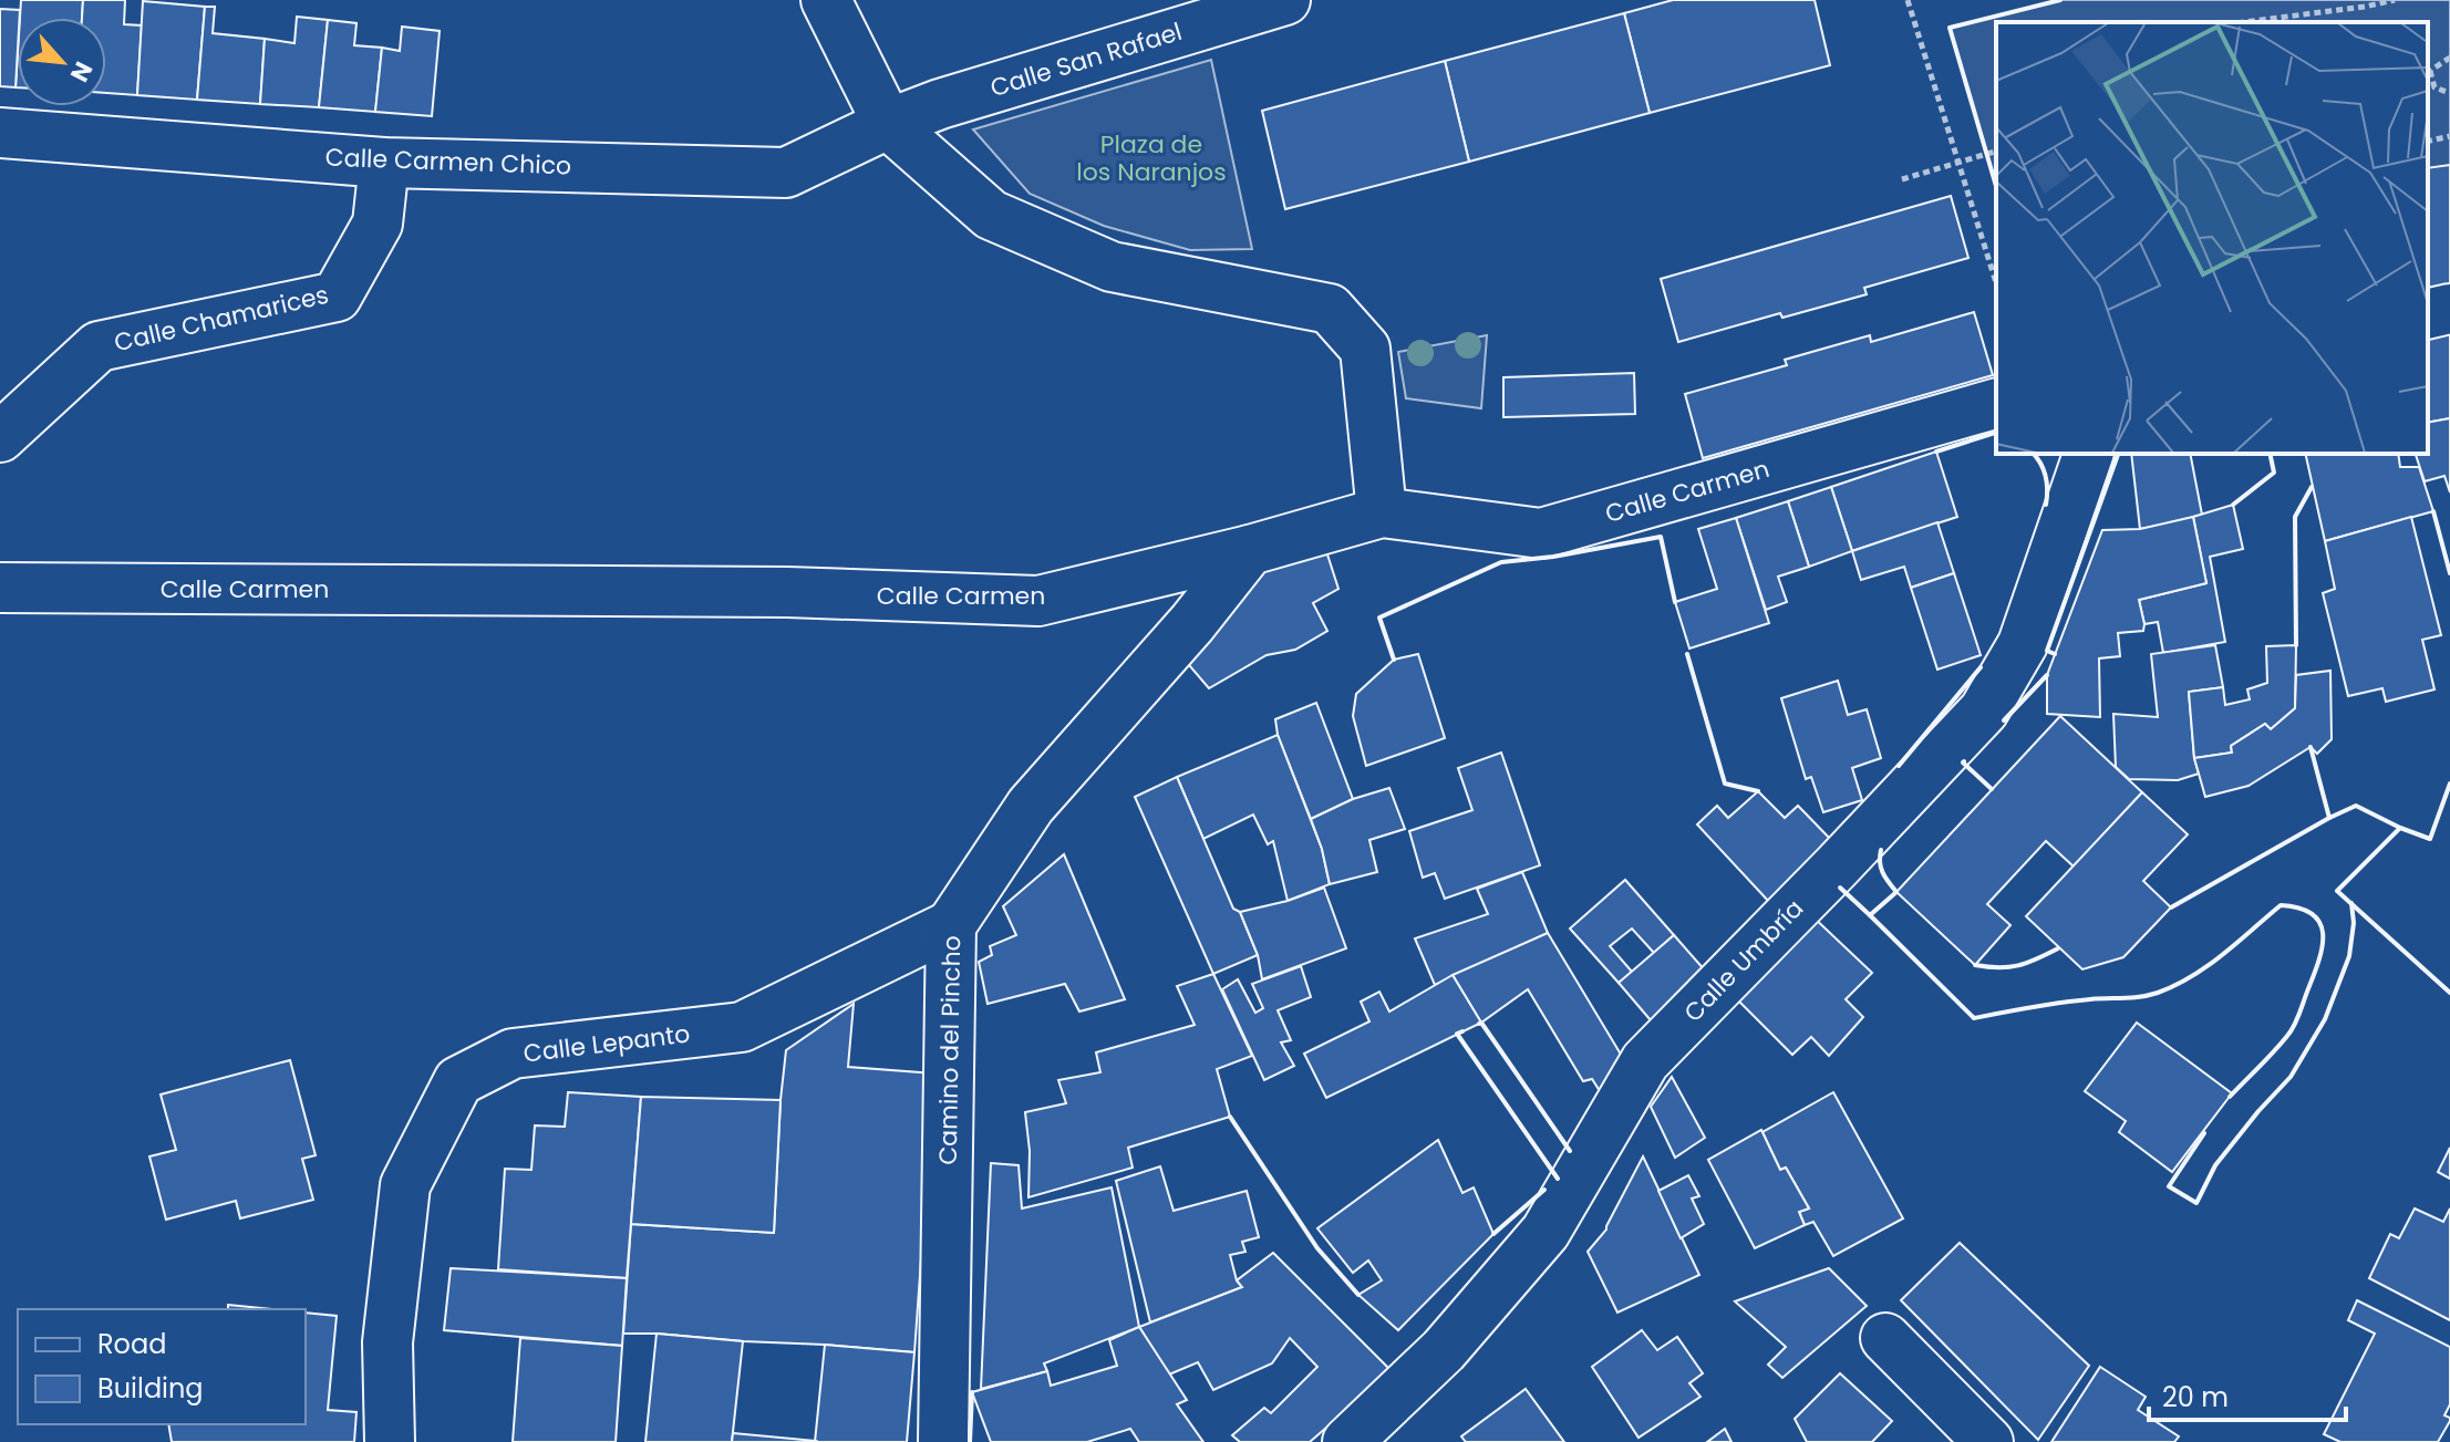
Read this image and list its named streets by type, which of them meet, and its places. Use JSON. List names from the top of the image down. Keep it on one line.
{"streets":{"street":["Calle San Rafael","Calle Carmen Chico","Calle Chamarices","Calle Carmen","Calle Umbría","Calle Lepanto","Camino del Pincho"]},"crossings":[["Calle San Rafael","Calle Carmen Chico"],["Calle Carmen Chico","Calle Chamarices"],["Calle Carmen","Camino del Pincho"],["Calle Lepanto","Camino del Pincho"]],"parks":["Plaza de los Naranjos"],"legend":["Road","Building"],"scale_bar":"20 m","north":"bottom right"}
